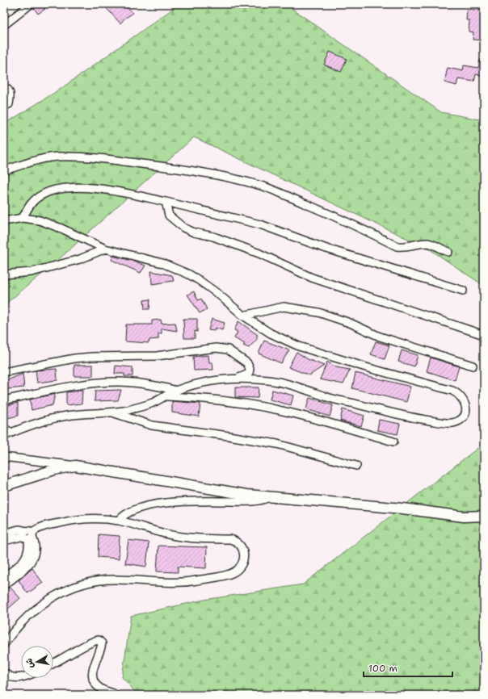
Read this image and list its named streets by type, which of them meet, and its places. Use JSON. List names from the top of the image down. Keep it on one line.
{"scale_bar":"100 m","north":"left"}
